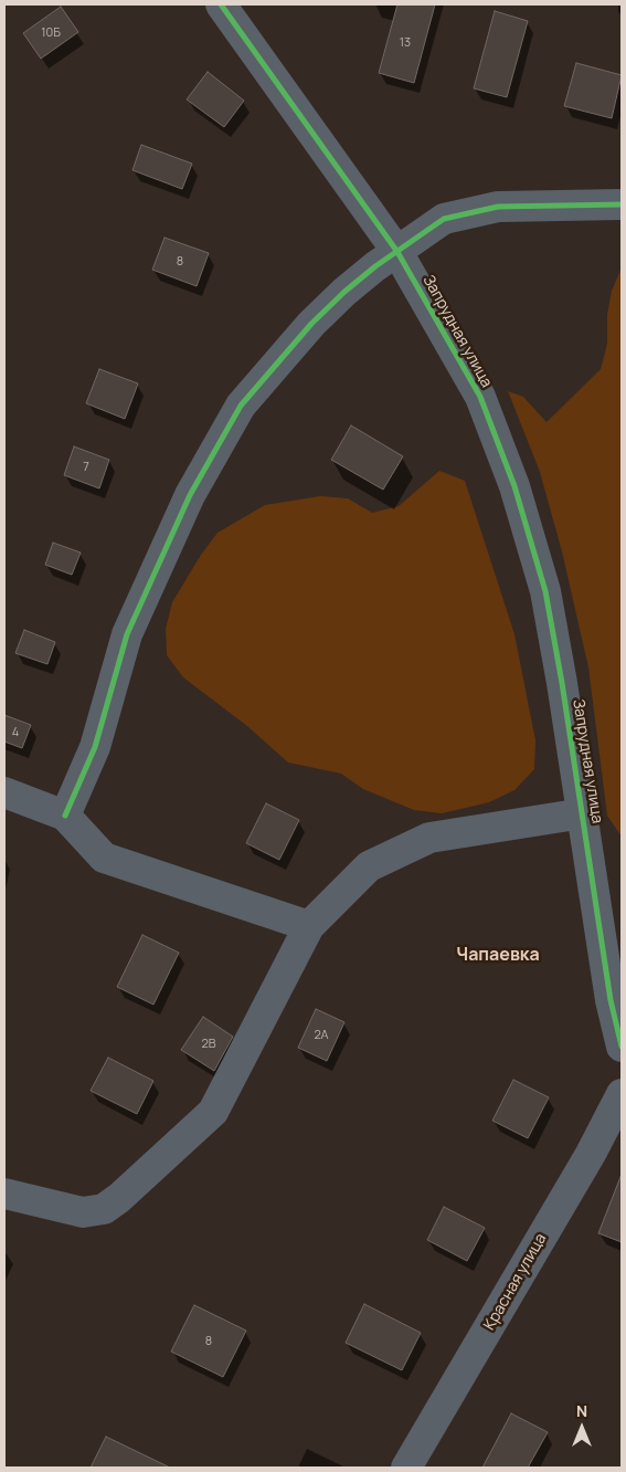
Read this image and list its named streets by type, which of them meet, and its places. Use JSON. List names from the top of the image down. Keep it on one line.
{"streets":{"street":["Запрудная улица","Красная улица"]},"districts":["Чапаевка"],"house_numbers":["10Б","13","8","7","4","2А","2В","8"],"north":"top"}
